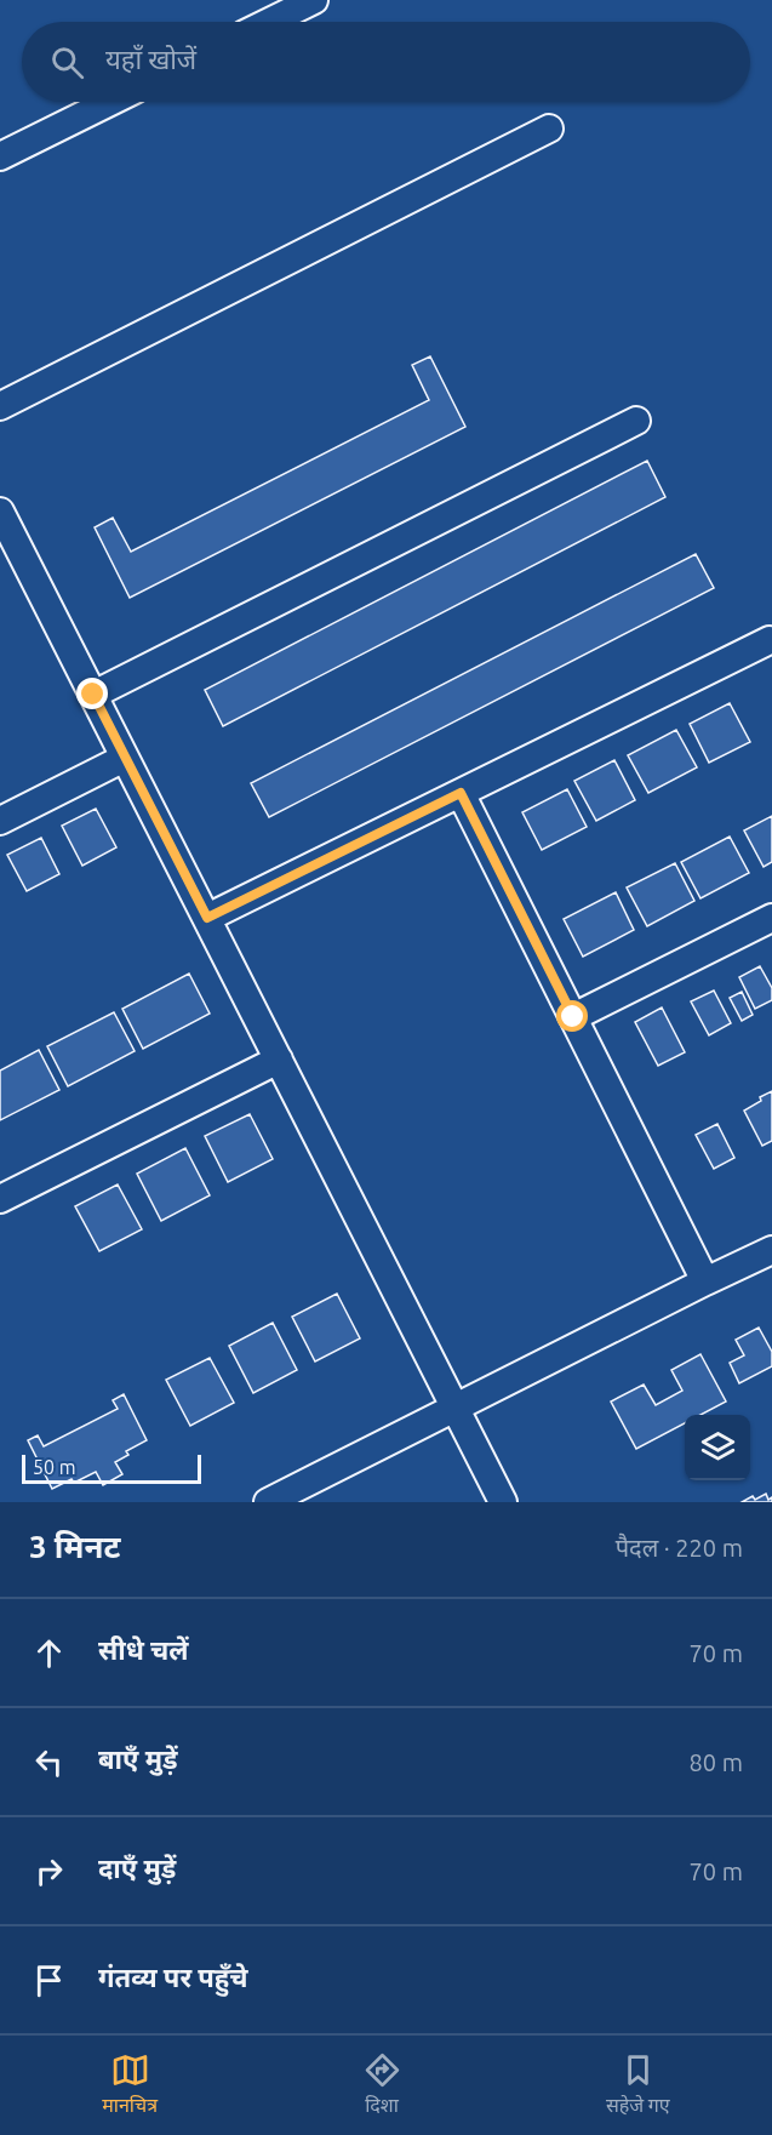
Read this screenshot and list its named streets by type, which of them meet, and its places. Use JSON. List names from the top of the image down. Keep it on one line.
{"scale_bar":"50 m","page":{"search":"यहाँ खोजें","scale":"50 m","heading":["3 मिनट","पैदल · 220 m"],"list":[["सीधे चलें","70 m"],["बाएँ मुड़ें","80 m"],["दाएँ मुड़ें","70 m"],"गंतव्य पर पहुँचे"],"nav":["मानचित्र","दिशा","सहेजे गए"]}}
